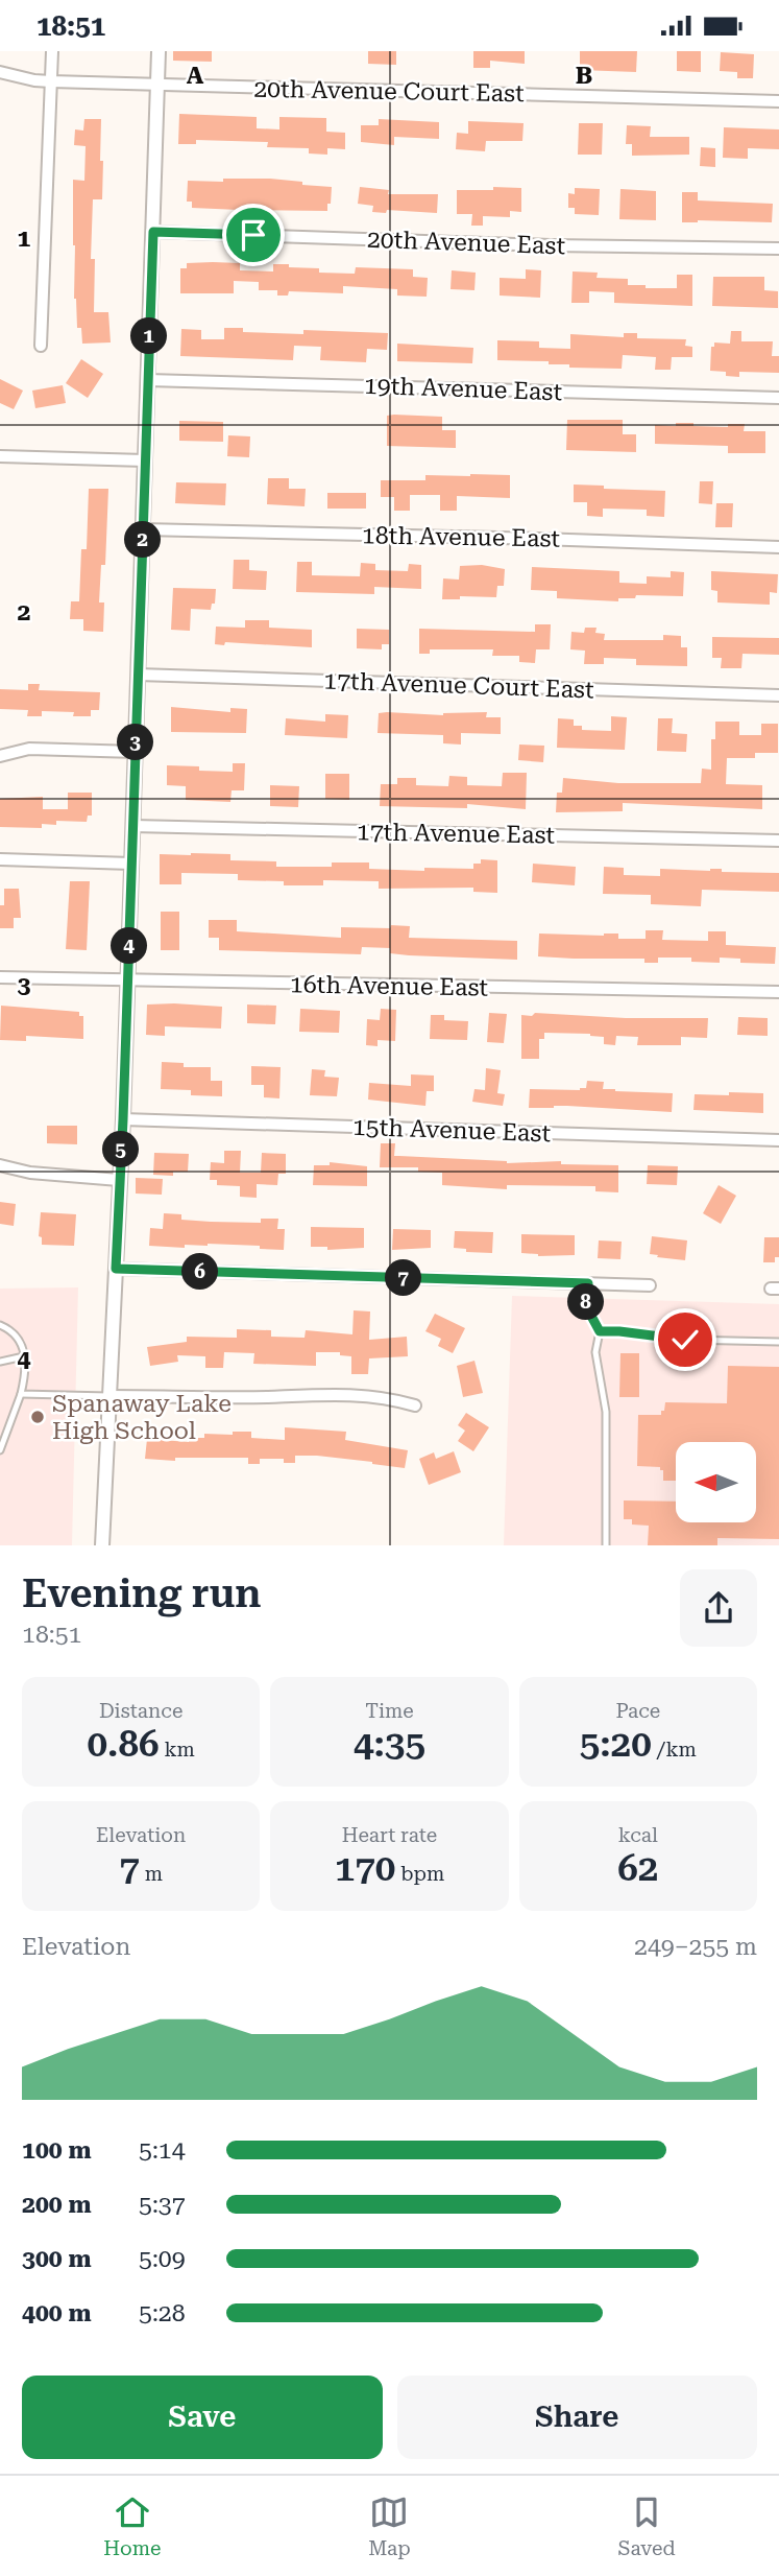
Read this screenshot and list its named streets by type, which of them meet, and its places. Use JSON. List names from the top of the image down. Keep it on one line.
{"streets":{"street":["20th Avenue Court East","20th Avenue East","19th Avenue East","18th Avenue East","17th Avenue Court East","17th Avenue East","16th Avenue East","15th Avenue East"]},"places":["Spanaway Lake High School"],"north":"left","page":{"status":"18:51","pins":["1","2","3","4","5","6","7","8"],"heading":["Evening run","18:51"],"stats":[["Distance","0.86 km"],["Time","4:35"],["Pace","5:20 /km"],["Elevation","7 m"],["Heart rate","170 bpm"],["kcal","62"]],"chart":["Elevation","249–255 m"],"list":[{"name":"100 m","note":"5:14"},{"name":"200 m","note":"5:37"},{"name":"300 m","note":"5:09"},{"name":"400 m","note":"5:28"}],"buttons":["Save","Share"],"tabs":["Home","Map","Saved"]},"grid":{"columns":["A","B"],"rows":["1","2","3","4"]}}
